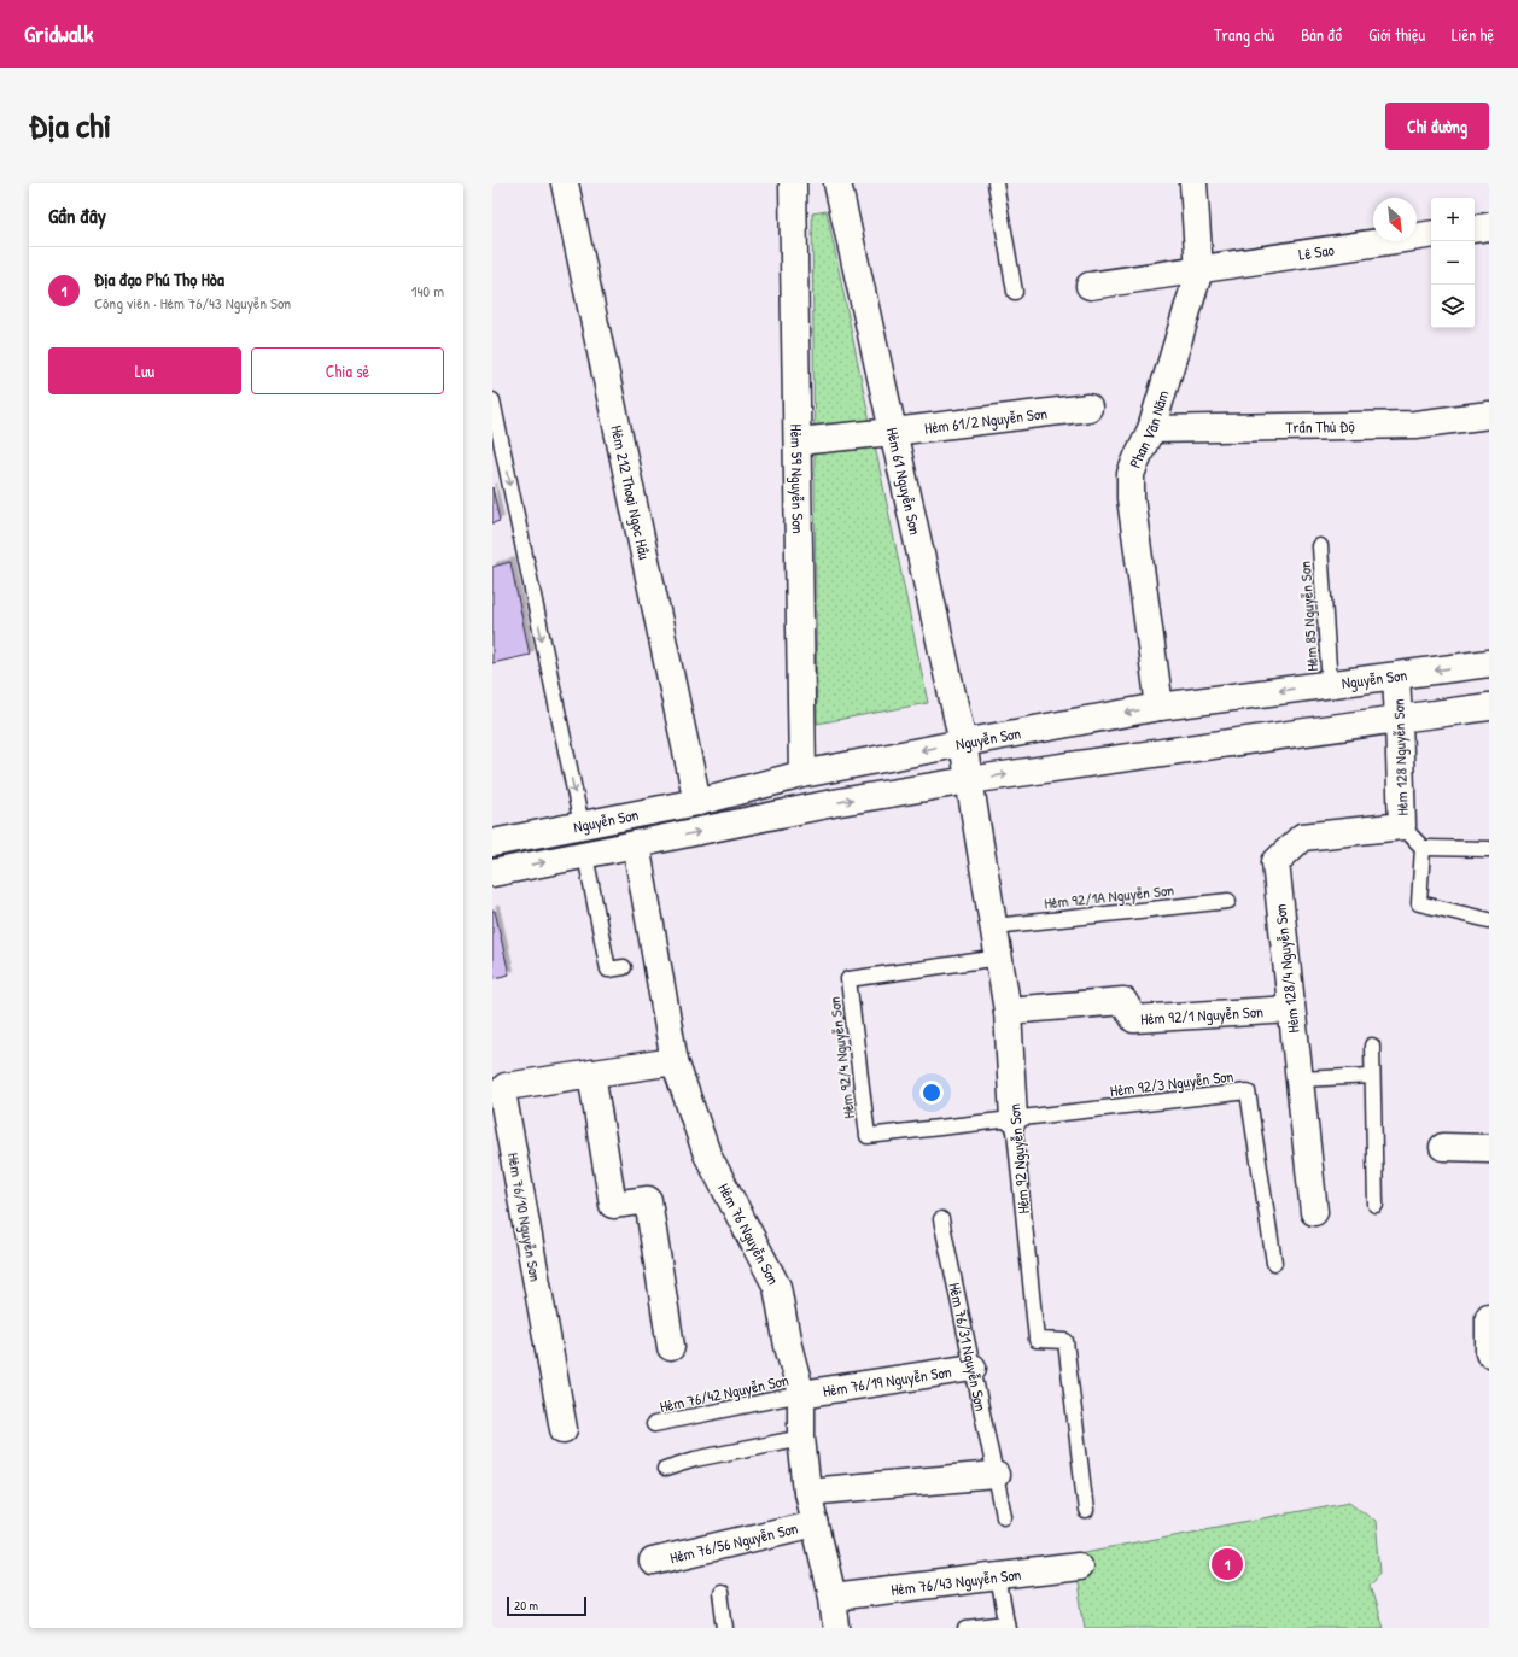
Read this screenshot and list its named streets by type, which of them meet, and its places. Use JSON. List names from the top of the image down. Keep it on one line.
{"streets":{"street":["Lê Sao","Hẻm 61/2 Nguyễn Sơn","Trần Thủ Độ","Phan Văn Năm","Hẻm 59 Nguyễn Sơn","Hẻm 61 Nguyễn Sơn","Hẻm 212 Thoại Ngọc Hầu","Nguyễn Sơn","Hẻm 128 Nguyễn Sơn","Hẻm 128/4 Nguyễn Sơn","Hẻm 92/1 Nguyễn Sơn","Hẻm 92 Nguyễn Sơn","Hẻm 76/10 Nguyễn Sơn","Hẻm 76 Nguyễn Sơn","Hẻm 76/19 Nguyễn Sơn","Hẻm 76/56 Nguyễn Sơn","Hẻm 76/43 Nguyễn Sơn"],"lane":["Hẻm 85 Nguyễn Sơn","Hẻm 92/1A Nguyễn Sơn","Hẻm 92/4 Nguyễn Sơn","Hẻm 92/3 Nguyễn Sơn","Hẻm 76/31 Nguyễn Sơn","Hẻm 76/42 Nguyễn Sơn"]},"crossings":[["Lê Sao","Phan Văn Năm"],["Hẻm 61/2 Nguyễn Sơn","Hẻm 59 Nguyễn Sơn"],["Hẻm 61/2 Nguyễn Sơn","Hẻm 61 Nguyễn Sơn"],["Trần Thủ Độ","Phan Văn Năm"],["Phan Văn Năm","Nguyễn Sơn"],["Hẻm 59 Nguyễn Sơn","Nguyễn Sơn"],["Hẻm 61 Nguyễn Sơn","Nguyễn Sơn"],["Hẻm 61 Nguyễn Sơn","Hẻm 92 Nguyễn Sơn"],["Hẻm 212 Thoại Ngọc Hầu","Nguyễn Sơn"],["Hẻm 85 Nguyễn Sơn","Nguyễn Sơn"],["Nguyễn Sơn","Hẻm 128 Nguyễn Sơn"],["Nguyễn Sơn","Hẻm 92 Nguyễn Sơn"],["Nguyễn Sơn","Hẻm 76 Nguyễn Sơn"],["Hẻm 128 Nguyễn Sơn","Hẻm 128/4 Nguyễn Sơn"],["Hẻm 92/1A Nguyễn Sơn","Hẻm 92 Nguyễn Sơn"],["Hẻm 128/4 Nguyễn Sơn","Hẻm 92/1 Nguyễn Sơn"],["Hẻm 92/1 Nguyễn Sơn","Hẻm 92 Nguyễn Sơn"],["Hẻm 92/4 Nguyễn Sơn","Hẻm 92/3 Nguyễn Sơn"],["Hẻm 92/4 Nguyễn Sơn","Hẻm 92 Nguyễn Sơn"],["Hẻm 92/3 Nguyễn Sơn","Hẻm 92 Nguyễn Sơn"],["Hẻm 76/10 Nguyễn Sơn","Hẻm 76 Nguyễn Sơn"],["Hẻm 76 Nguyễn Sơn","Hẻm 76/19 Nguyễn Sơn"],["Hẻm 76 Nguyễn Sơn","Hẻm 76/42 Nguyễn Sơn"],["Hẻm 76 Nguyễn Sơn","Hẻm 76/56 Nguyễn Sơn"],["Hẻm 76 Nguyễn Sơn","Hẻm 76/43 Nguyễn Sơn"],["Hẻm 76/31 Nguyễn Sơn","Hẻm 76/19 Nguyễn Sơn"],["Hẻm 76/19 Nguyễn Sơn","Hẻm 76/42 Nguyễn Sơn"]],"scale_bar":"20 m","north":"bottom right","page":{"header":"Gridwalk","nav":["Trang chủ","Bản đồ","Giới thiệu","Liên hệ"],"title":"Địa chỉ","buttons":["Chỉ đường",["Lưu","Chia sẻ"]],"heading":"Gần đây","map_buttons":["+","−"],"list":[{"mark":"1","name":"Địa đạo Phú Thọ Hòa","note":"Công viên · Hẻm 76/43 Nguyễn Sơn","value":"140 m"}],"pins":"1","scale":"20 m"}}
